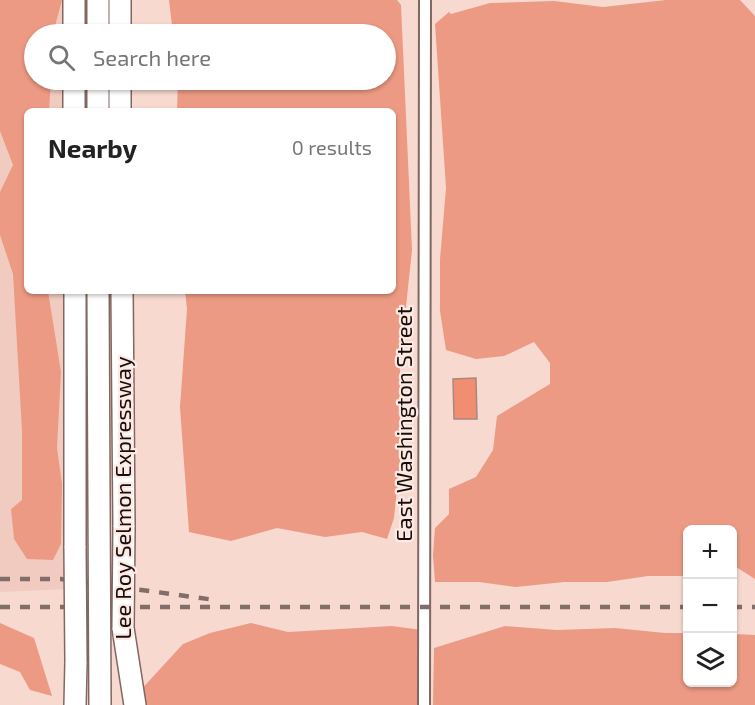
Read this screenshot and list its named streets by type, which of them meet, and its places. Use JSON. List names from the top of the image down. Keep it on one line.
{"streets":{"highway":["Lee Roy Selmon Expressway"],"street":["East Washington Street"]},"page":{"search":"Search here","heading":["Nearby","0 results"],"map_buttons":["+","−"]}}
